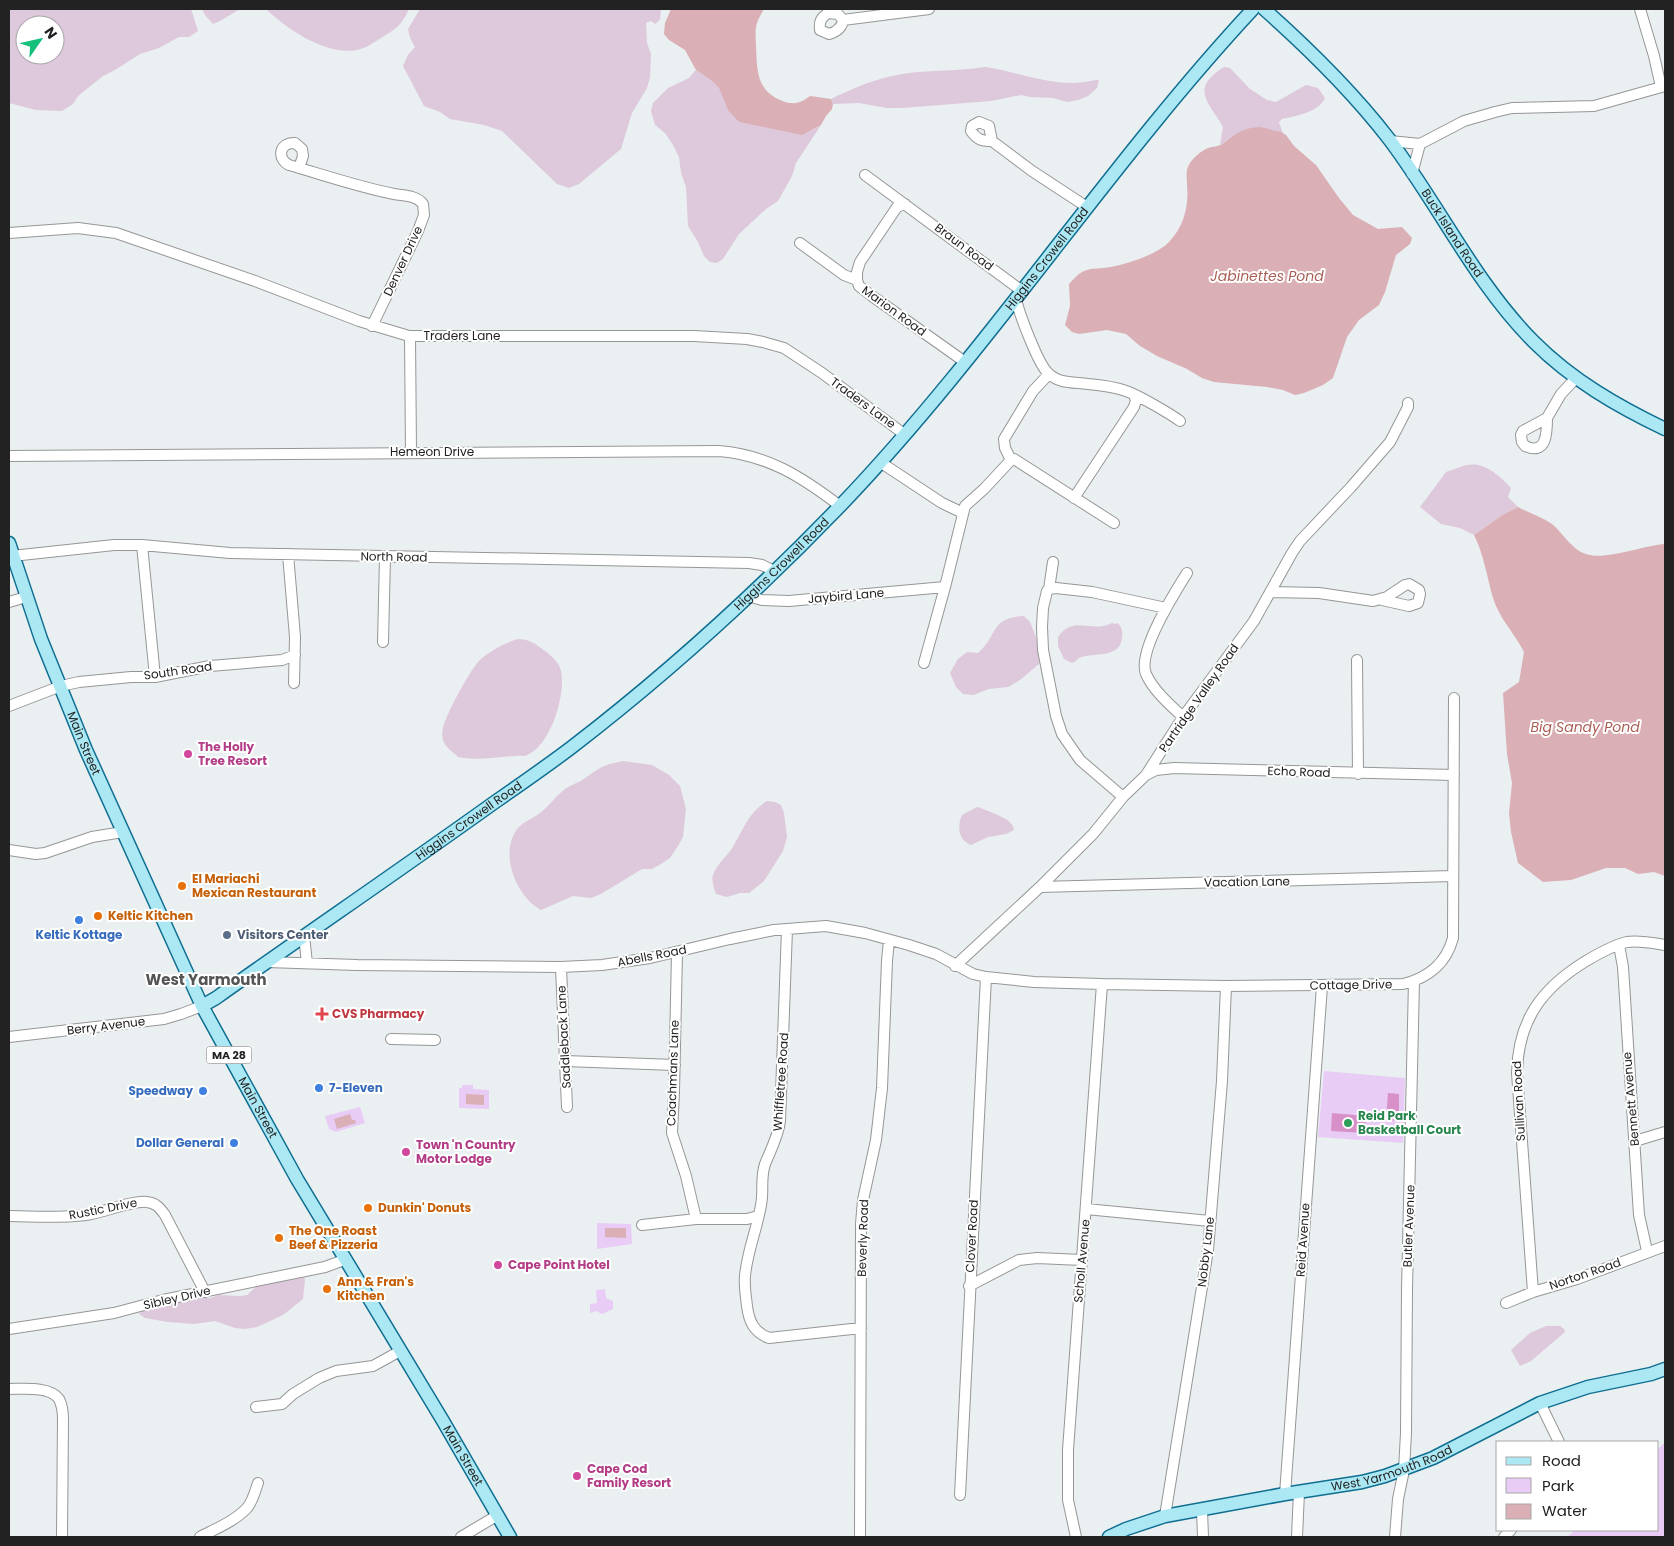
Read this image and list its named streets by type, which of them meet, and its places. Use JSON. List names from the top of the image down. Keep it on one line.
{"streets":{"main road":["Buck Island Road","Higgins Crowell Road","Main Street","MA 28","West Yarmouth Road"],"street":["Braun Road","Denver Drive","Marion Road","Traders Lane","Hemeon Drive","North Road","Jaybird Lane","South Road","Partridge Valley Road","Echo Road","Vacation Lane","Abells Road","Cottage Drive","Berry Avenue","Saddleback Lane","Coachmans Lane","Whiffletree Road","Bennett Avenue","Sullivan Road","Rustic Drive","Butler Avenue","Clover Road","Beverly Road","Reid Avenue","Nobby Lane","Scholl Avenue","Norton Road","Sibley Drive"]},"crossings":[["Braun Road","Higgins Crowell Road"],["Higgins Crowell Road","Marion Road"],["Higgins Crowell Road","Traders Lane"],["Higgins Crowell Road","Hemeon Drive"],["Higgins Crowell Road","North Road"],["Higgins Crowell Road","Jaybird Lane"],["Higgins Crowell Road","Main Street"],["Higgins Crowell Road","Abells Road"],["Higgins Crowell Road","Berry Avenue"],["Denver Drive","Traders Lane"],["North Road","Main Street"],["South Road","Main Street"],["Partridge Valley Road","Echo Road"],["Partridge Valley Road","Vacation Lane"],["Partridge Valley Road","Abells Road"],["Main Street","Berry Avenue"],["Main Street","Sibley Drive"],["Echo Road","Cottage Drive"],["Vacation Lane","Cottage Drive"],["Abells Road","Cottage Drive"],["Abells Road","Saddleback Lane"],["Abells Road","Coachmans Lane"],["Abells Road","Whiffletree Road"],["Abells Road","Clover Road"],["Abells Road","Beverly Road"],["Cottage Drive","Butler Avenue"],["Cottage Drive","Clover Road"],["Cottage Drive","Reid Avenue"],["Cottage Drive","Nobby Lane"],["Cottage Drive","Scholl Avenue"],["Whiffletree Road","Beverly Road"],["Bennett Avenue","Sullivan Road"],["Bennett Avenue","Norton Road"],["Sullivan Road","Norton Road"],["Rustic Drive","Sibley Drive"],["Butler Avenue","West Yarmouth Road"],["Reid Avenue","West Yarmouth Road"],["Nobby Lane","West Yarmouth Road"]],"districts":["West Yarmouth"],"water":["Jabinettes Pond","Big Sandy Pond"],"places":{"other":["The Holly Tree Resort","El Mariachi Mexican Restaurant","Keltic Kitchen","Keltic Kottage","Visitors Center","7-Eleven","Speedway","Reid Park Basketball Court","Dollar General","Town 'n Country Motor Lodge","Dunkin' Donuts","The One Roast Beef & Pizzeria","Cape Point Hotel","Ann & Fran's Kitchen","Cape Cod Family Resort"],"health":["CVS Pharmacy"]},"legend":["Road","Park","Water"],"north":"top right"}
